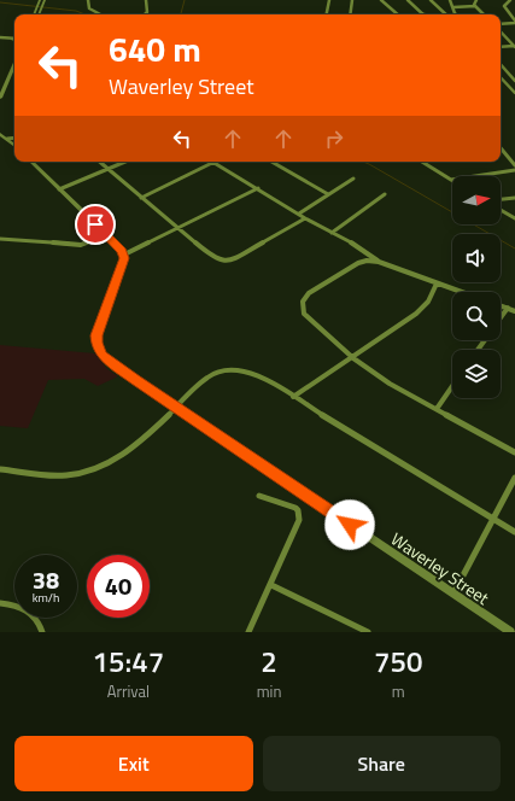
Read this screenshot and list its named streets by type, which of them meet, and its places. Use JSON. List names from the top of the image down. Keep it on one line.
{"streets":{"street":["Waverley Street"]},"north":"right","page":{"turn":["640 m","Waverley Street"],"speed":"38 km/h","limit":"40","eta":["15:47","Arrival","2","min","750","m"],"buttons":["Exit","Share"]}}
